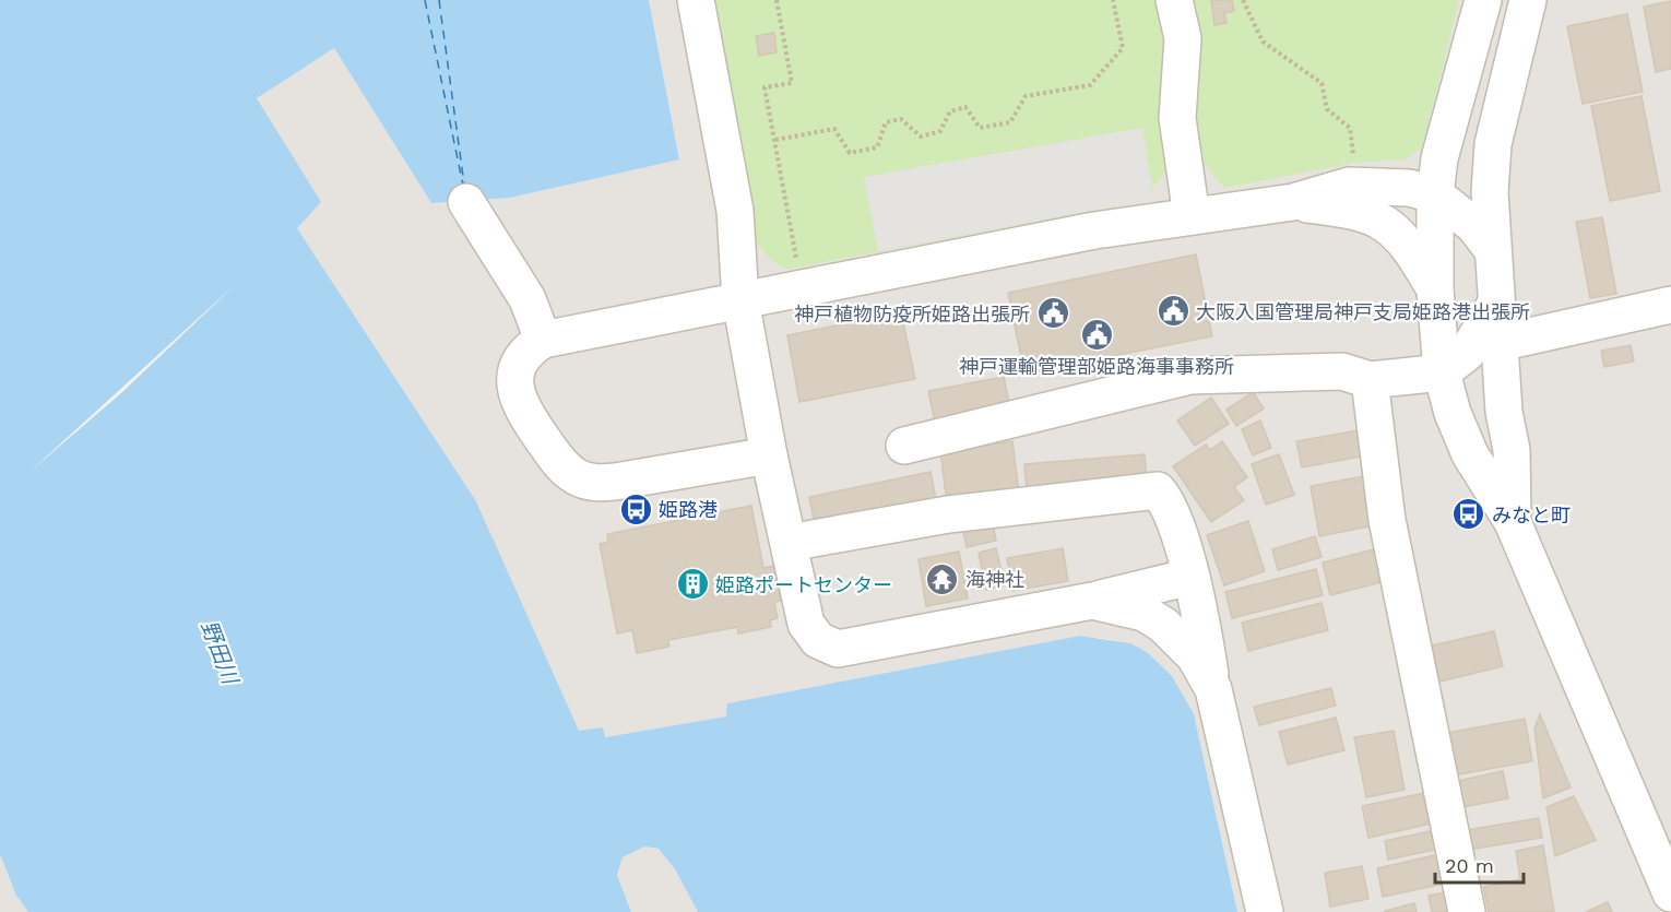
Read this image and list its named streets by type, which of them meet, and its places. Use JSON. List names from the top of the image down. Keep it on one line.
{"water":["野田川"],"places":{"public building":["大阪入国管理局神戸支局姫路港出張所","神戸植物防疫所姫路出張所","神戸運輸管理部姫路海事事務所"],"bus stop":["姫路港","みなと町"],"temple":["海神社"],"building":["姫路ポートセンター"]},"scale_bar":"20 m"}
